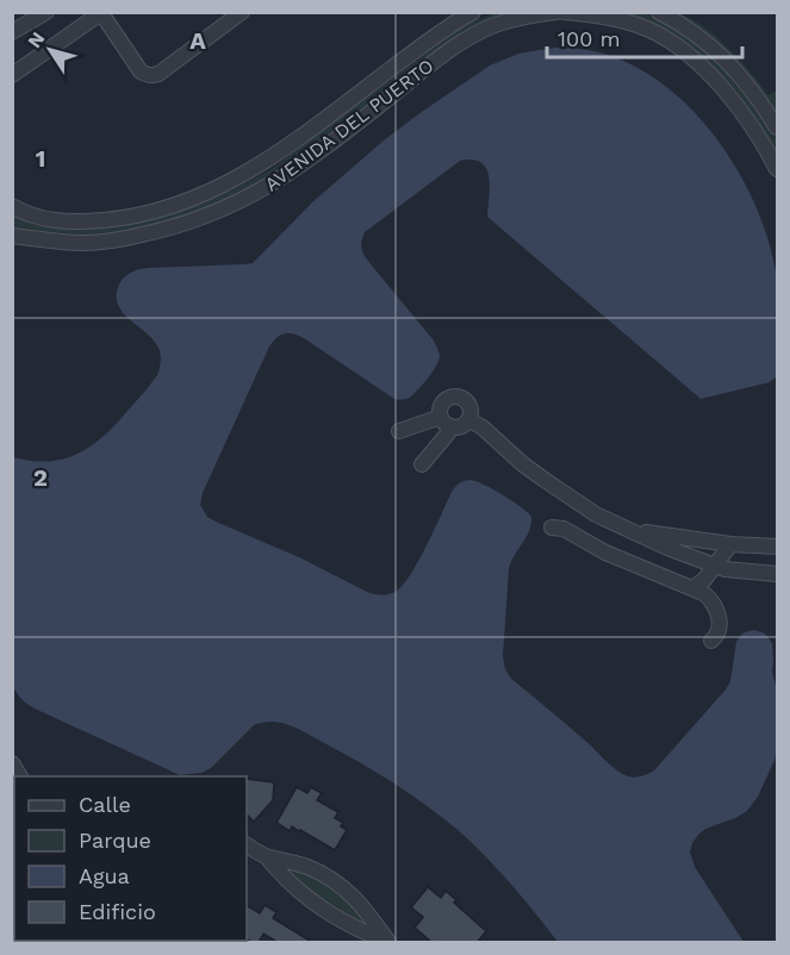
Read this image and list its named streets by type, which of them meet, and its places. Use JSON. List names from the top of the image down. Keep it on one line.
{"streets":{"street":["AVENIDA DEL PUERTO"]},"legend":["Calle","Parque","Agua","Edificio"],"scale_bar":"100 m","north":"top left","grid":{"columns":["A"],"rows":["1","2"]}}
